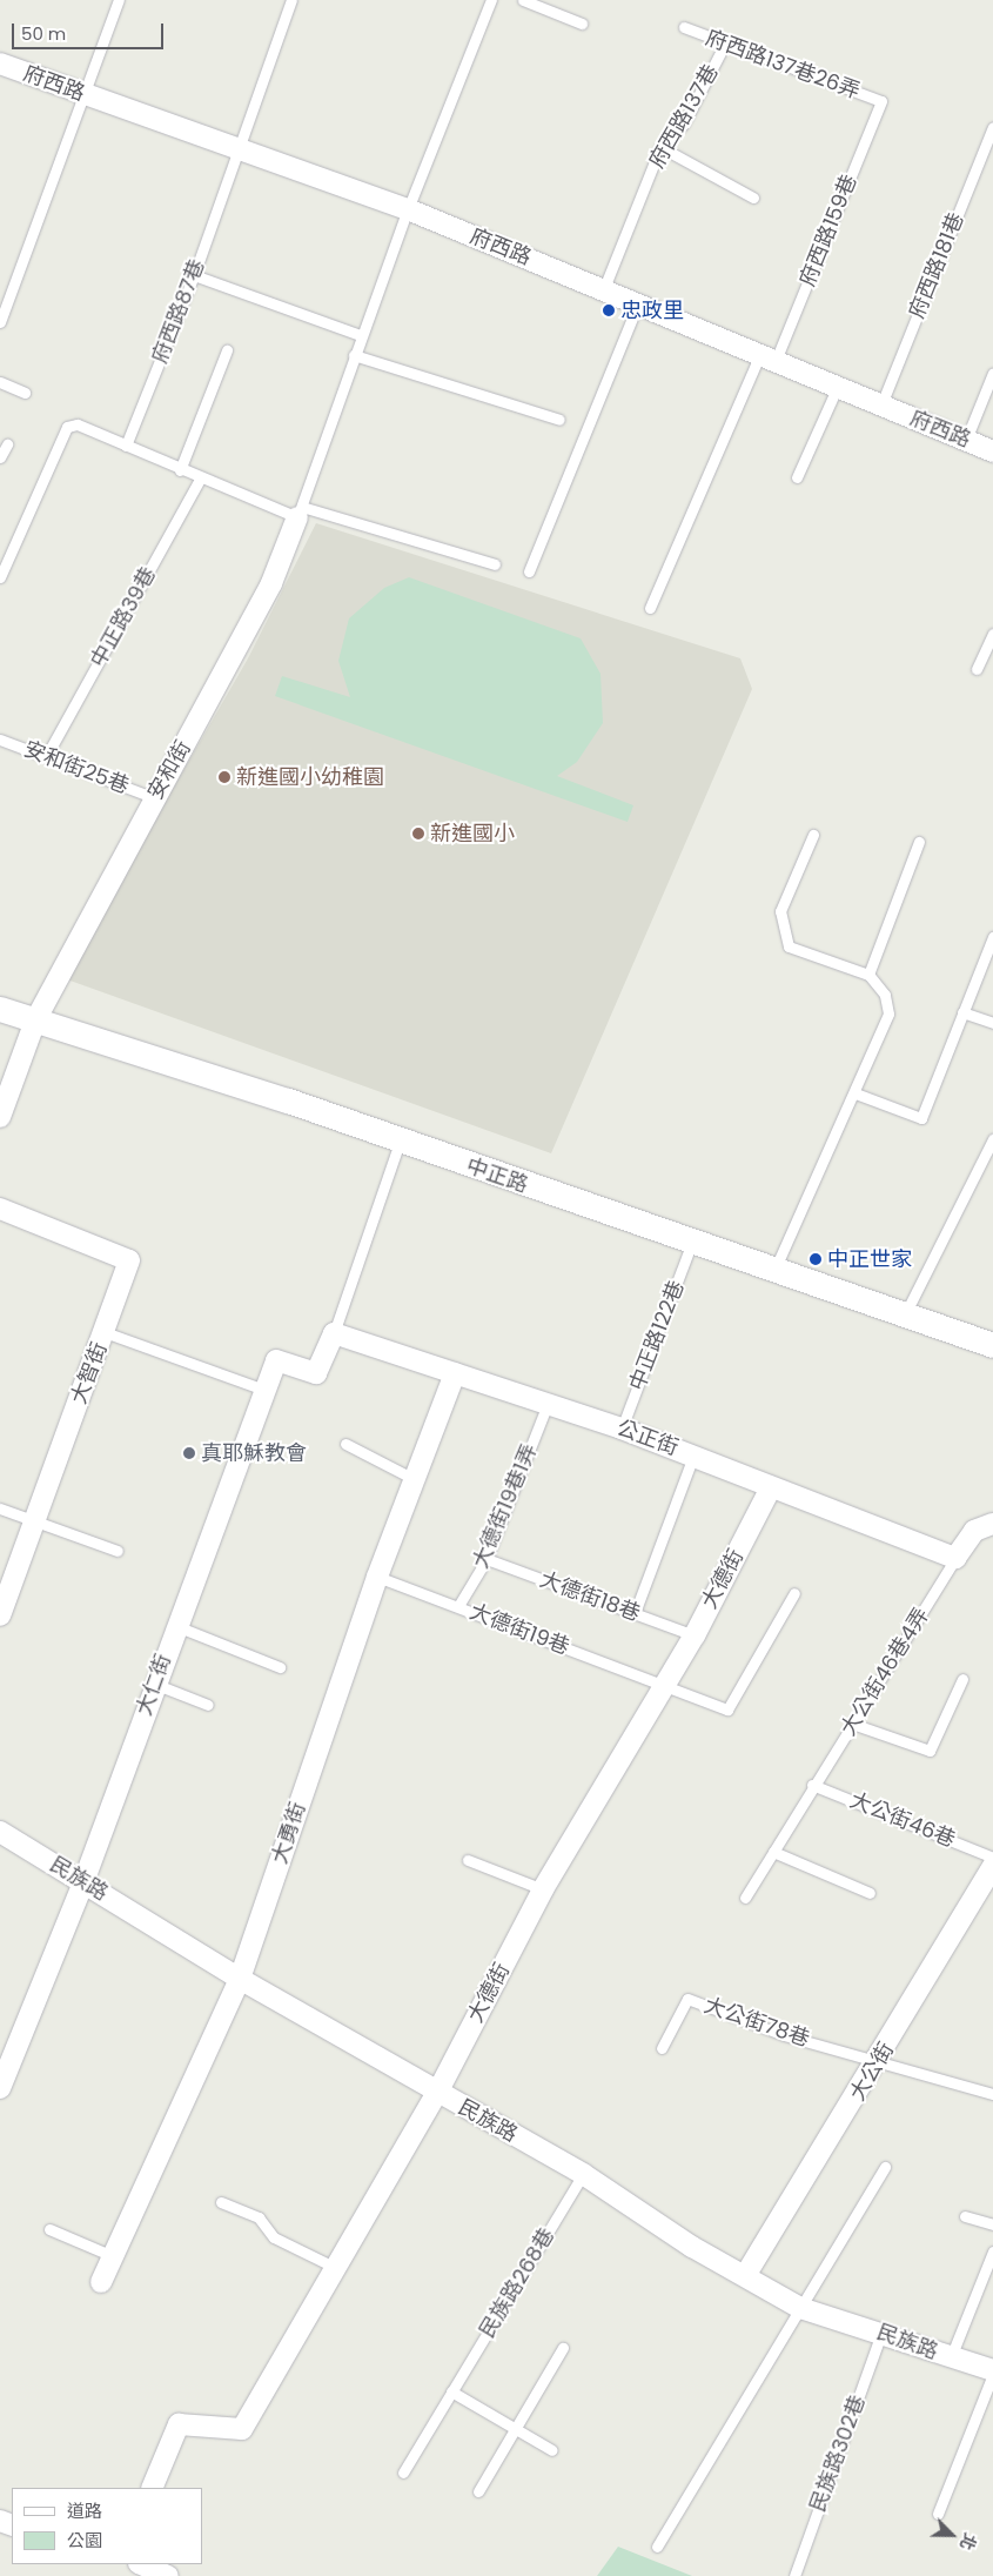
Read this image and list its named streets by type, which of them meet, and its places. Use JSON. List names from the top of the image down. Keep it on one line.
{"streets":{"street":["府西路","安和街","中正路","大智街","公正街","大德街","大仁街","大勇街","民族路","大公街"],"lane":["府西路137巷26弄","府西路137巷","府西路159巷","府西路181巷","府西路87巷","中正路39巷","安和街25巷","中正路122巷","大德街19巷1弄","大德街18巷","大德街19巷","大公街46巷4弄","大公街46巷","大公街78巷","民族路268巷","民族路302巷"]},"crossings":[["府西路137巷26弄","府西路137巷"],["府西路137巷26弄","府西路159巷"],["府西路","府西路137巷"],["府西路","府西路159巷"],["府西路","府西路181巷"],["府西路","府西路87巷"],["中正路39巷","安和街25巷"],["安和街25巷","安和街"],["安和街","中正路"],["中正路","中正路122巷"],["中正路122巷","公正街"],["公正街","大德街19巷1弄"],["公正街","大德街"],["公正街","大公街46巷4弄"],["公正街","大仁街"],["公正街","大勇街"],["大德街19巷1弄","大德街18巷"],["大德街19巷1弄","大德街19巷"],["大德街","大德街18巷"],["大德街","大德街19巷"],["大德街","民族路"],["大德街19巷","大勇街"],["大公街46巷4弄","大公街46巷"],["大仁街","民族路"],["大勇街","民族路"],["民族路","大公街"],["民族路","民族路268巷"],["民族路","民族路302巷"],["大公街78巷","大公街"]],"places":["忠政里","新進國小幼稚園","新進國小","中正世家","真耶穌教會"],"legend":["道路","公園"],"scale_bar":"50 m","north":"bottom right"}
